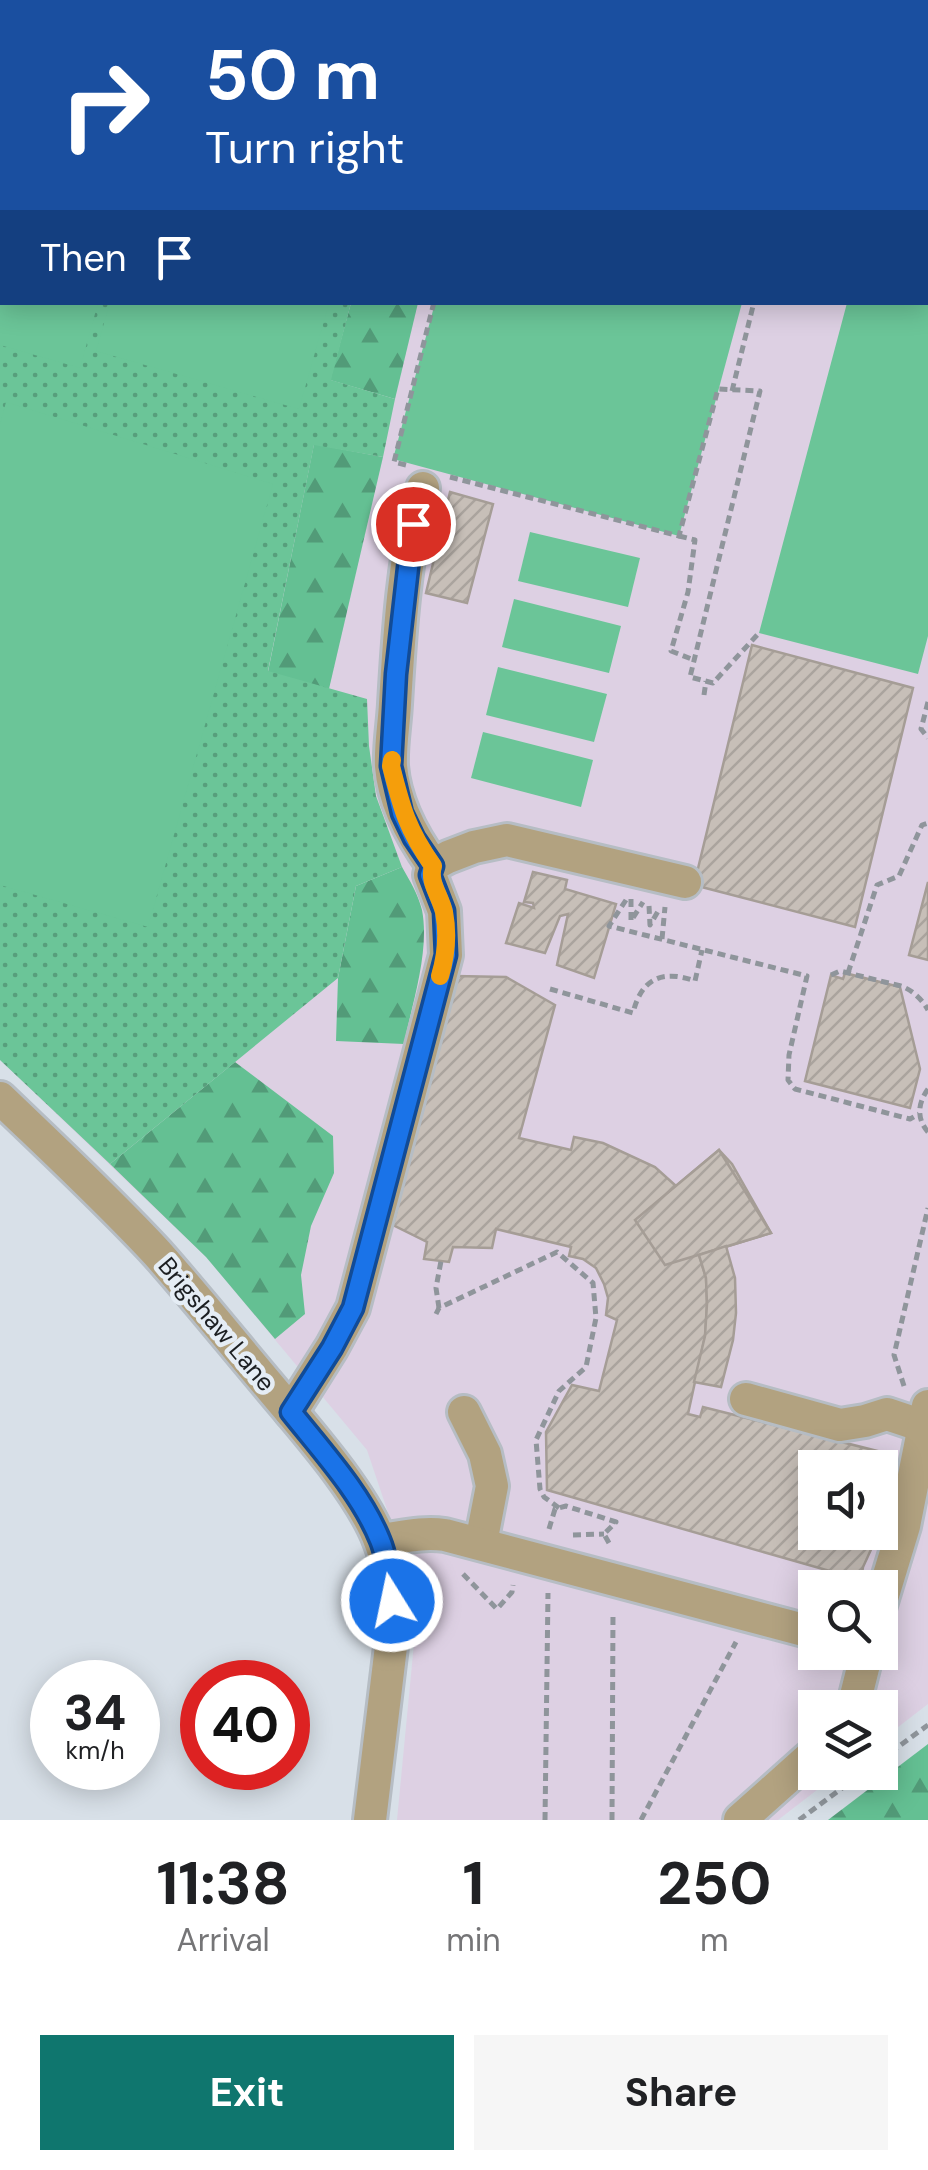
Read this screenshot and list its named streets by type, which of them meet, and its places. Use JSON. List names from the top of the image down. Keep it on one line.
{"streets":{"street":["Brigshaw Lane"]},"page":{"turn":["50 m","Turn right"],"then":"Then","speed":"34 km/h","limit":"40","eta":["11:38","Arrival","1","min","250","m"],"buttons":["Exit","Share"]}}
